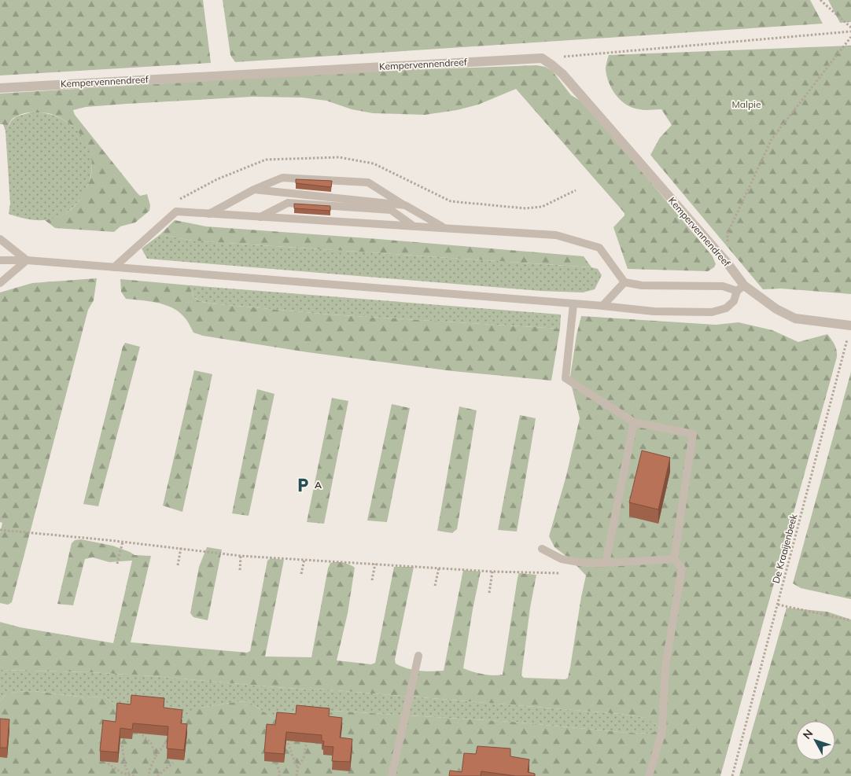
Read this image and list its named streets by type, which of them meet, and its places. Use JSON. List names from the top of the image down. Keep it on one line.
{"streets":{"street":["Kempervennendreef"],"path":["De Kraaijenbeek"]},"crossings":[["Kempervennendreef","De Kraaijenbeek"]],"parks":["Malpie"],"places":{"parking":["A"]},"north":"top left"}
